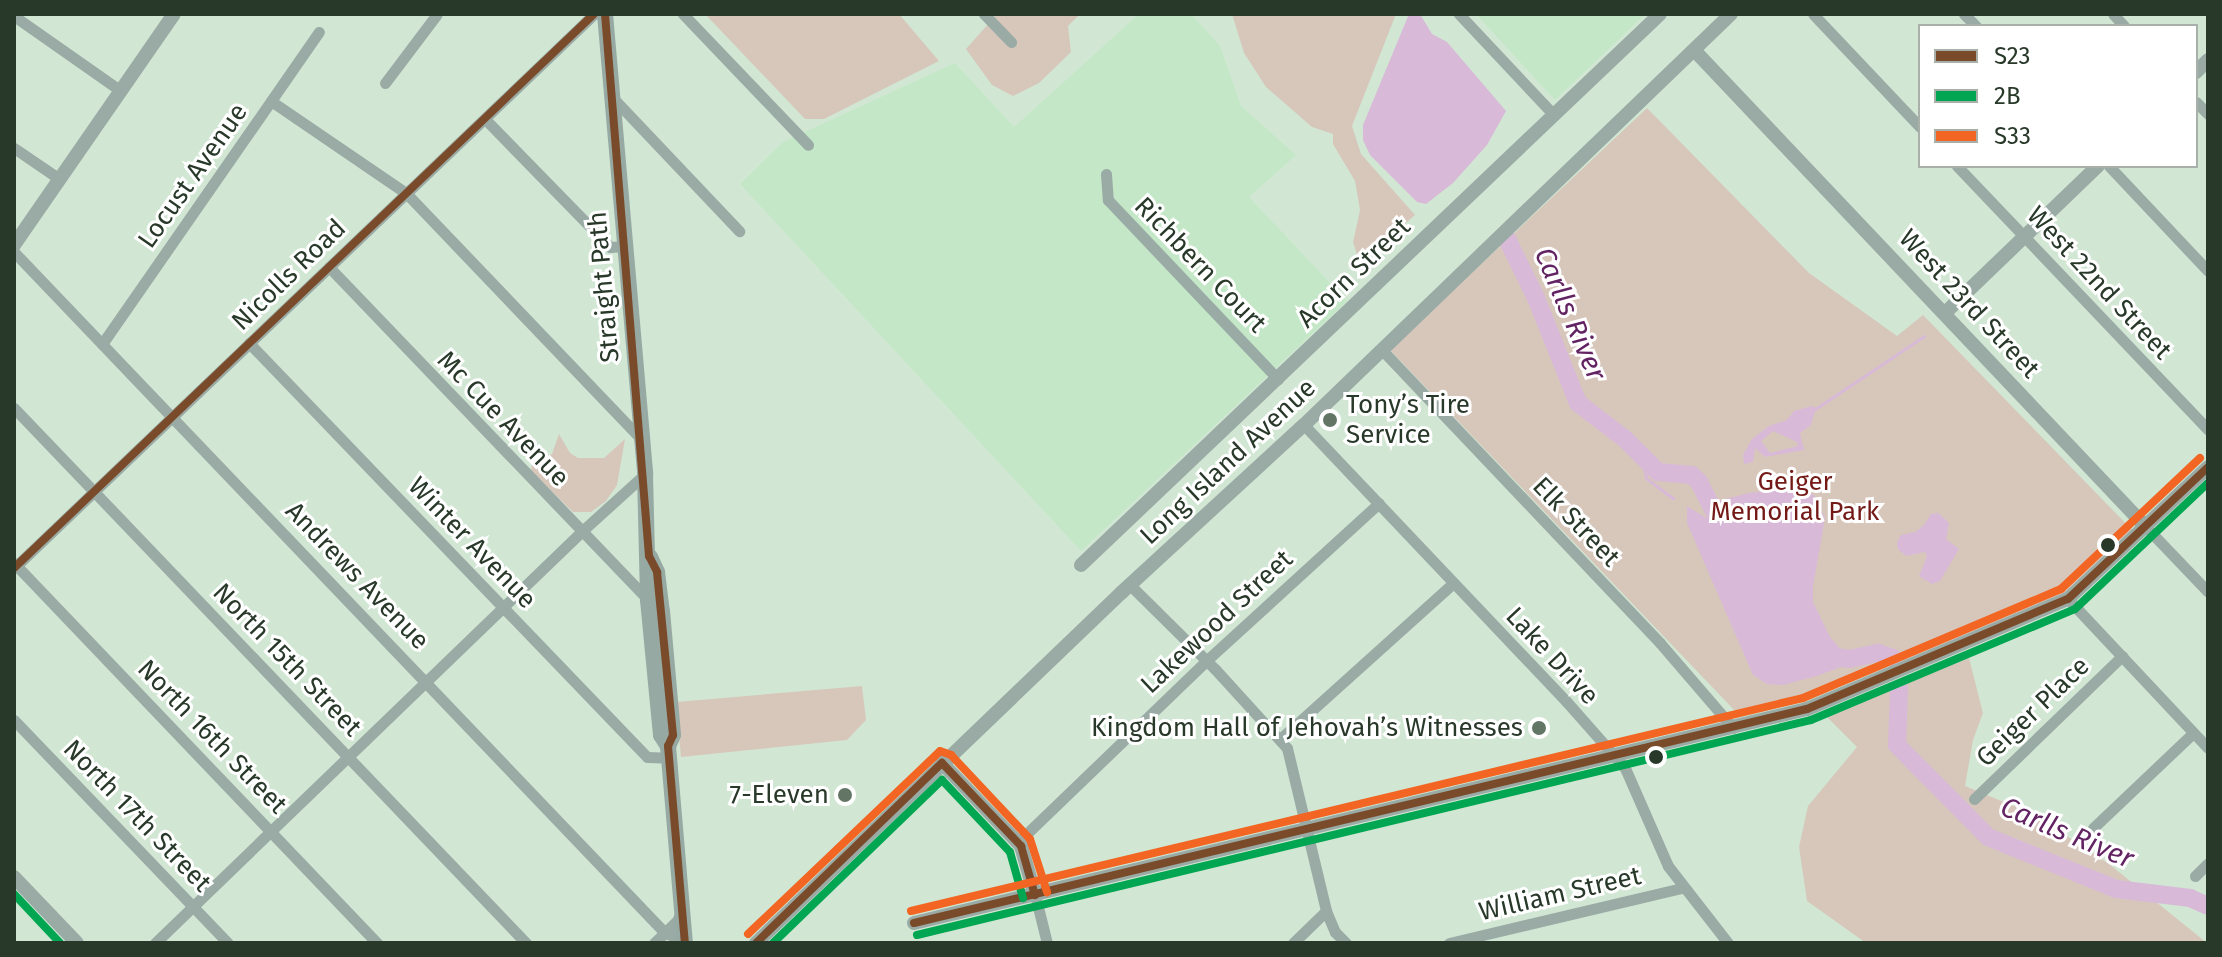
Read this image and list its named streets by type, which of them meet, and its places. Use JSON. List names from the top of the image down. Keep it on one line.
{"streets":{"main road":["Straight Path"],"street":["Locust Avenue","Richbern Court","Acorn Street","Nicolls Road","West 22nd Street","West 23rd Street","Mc Cue Avenue","Long Island Avenue","Elk Street","Winter Avenue","Andrews Avenue","Lakewood Street","Lake Drive","North 15th Street","Geiger Place","North 16th Street","North 17th Street","William Street"]},"crossings":[["Locust Avenue","Andrews Avenue"],["Richbern Court","Acorn Street"],["Nicolls Road","Mc Cue Avenue"],["Nicolls Road","Winter Avenue"],["Nicolls Road","Andrews Avenue"],["Nicolls Road","North 15th Street"],["Nicolls Road","North 16th Street"],["Straight Path","Mc Cue Avenue"],["Straight Path","Winter Avenue"],["West 23rd Street","Long Island Avenue"],["Long Island Avenue","Elk Street"],["Long Island Avenue","Lake Drive"],["Lakewood Street","Lake Drive"],["Lake Drive","William Street"]],"water":["Carlls River"],"parks":["Geiger Memorial Park"],"places":["Tony’s Tire Service","Kingdom Hall of Jehovah’s Witnesses","7-Eleven"],"lines":["transit line S23","transit line S33","transit line 2B"],"legend":["S23","2B","S33"]}
